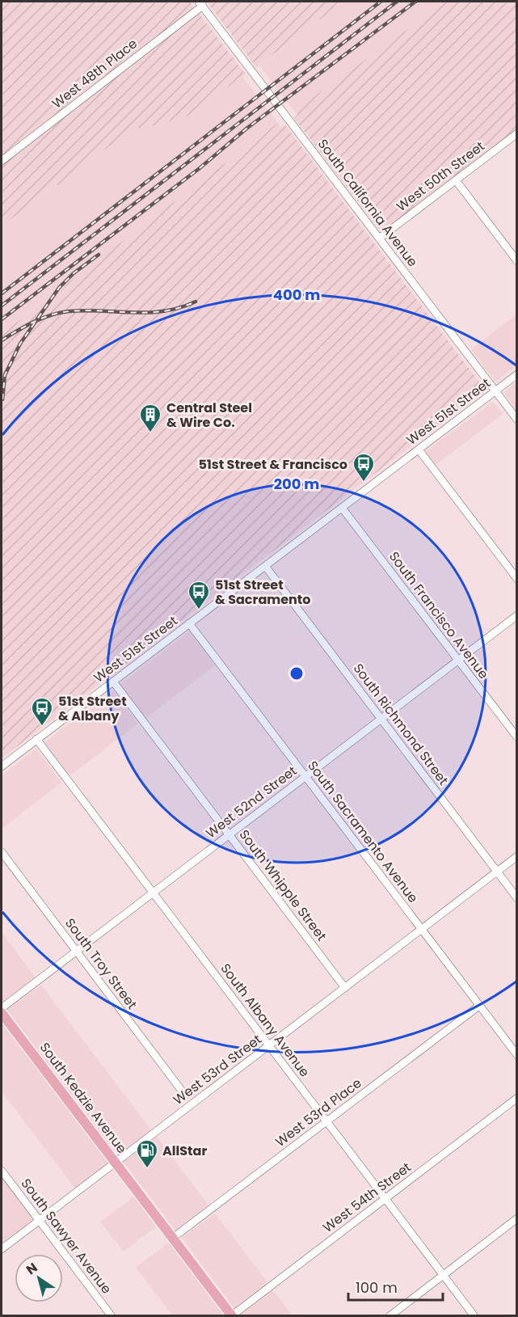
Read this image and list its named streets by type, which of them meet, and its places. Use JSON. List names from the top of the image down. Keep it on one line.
{"streets":{"main road":["South Kedzie Avenue"],"street":["West 48th Place","West 50th Street","South California Avenue","West 51st Street","South Francisco Avenue","South Richmond Street","West 52nd Street","South Sacramento Avenue","South Whipple Street","South Troy Street","South Albany Avenue","West 53rd Street","West 53rd Place","West 54th Street","South Sawyer Avenue"]},"crossings":[["West 48th Place","South California Avenue"],["West 50th Street","South California Avenue"],["South California Avenue","West 51st Street"],["West 51st Street","South Francisco Avenue"],["West 51st Street","South Richmond Street"],["West 51st Street","South Sacramento Avenue"],["West 51st Street","South Whipple Street"],["West 51st Street","South Albany Avenue"],["South Francisco Avenue","West 52nd Street"],["South Richmond Street","West 52nd Street"],["South Richmond Street","West 53rd Street"],["West 52nd Street","South Sacramento Avenue"],["West 52nd Street","South Whipple Street"],["West 52nd Street","South Troy Street"],["West 52nd Street","South Albany Avenue"],["South Sacramento Avenue","West 53rd Street"],["South Sacramento Avenue","West 53rd Place"],["South Whipple Street","West 53rd Street"],["South Albany Avenue","West 53rd Street"],["South Albany Avenue","West 53rd Place"],["South Albany Avenue","West 54th Street"],["West 53rd Street","South Kedzie Avenue"],["West 53rd Street","South Sawyer Avenue"],["South Kedzie Avenue","West 53rd Place"],["South Kedzie Avenue","West 54th Street"]],"places":{"building":["Central Steel & Wire Co."],"bus stop":["51st Street & Francisco","51st Street & Sacramento","51st Street & Albany"],"fuel station":["AllStar"]},"scale_bar":"100 m","north":"top left","rings":["400 m","200 m"]}
